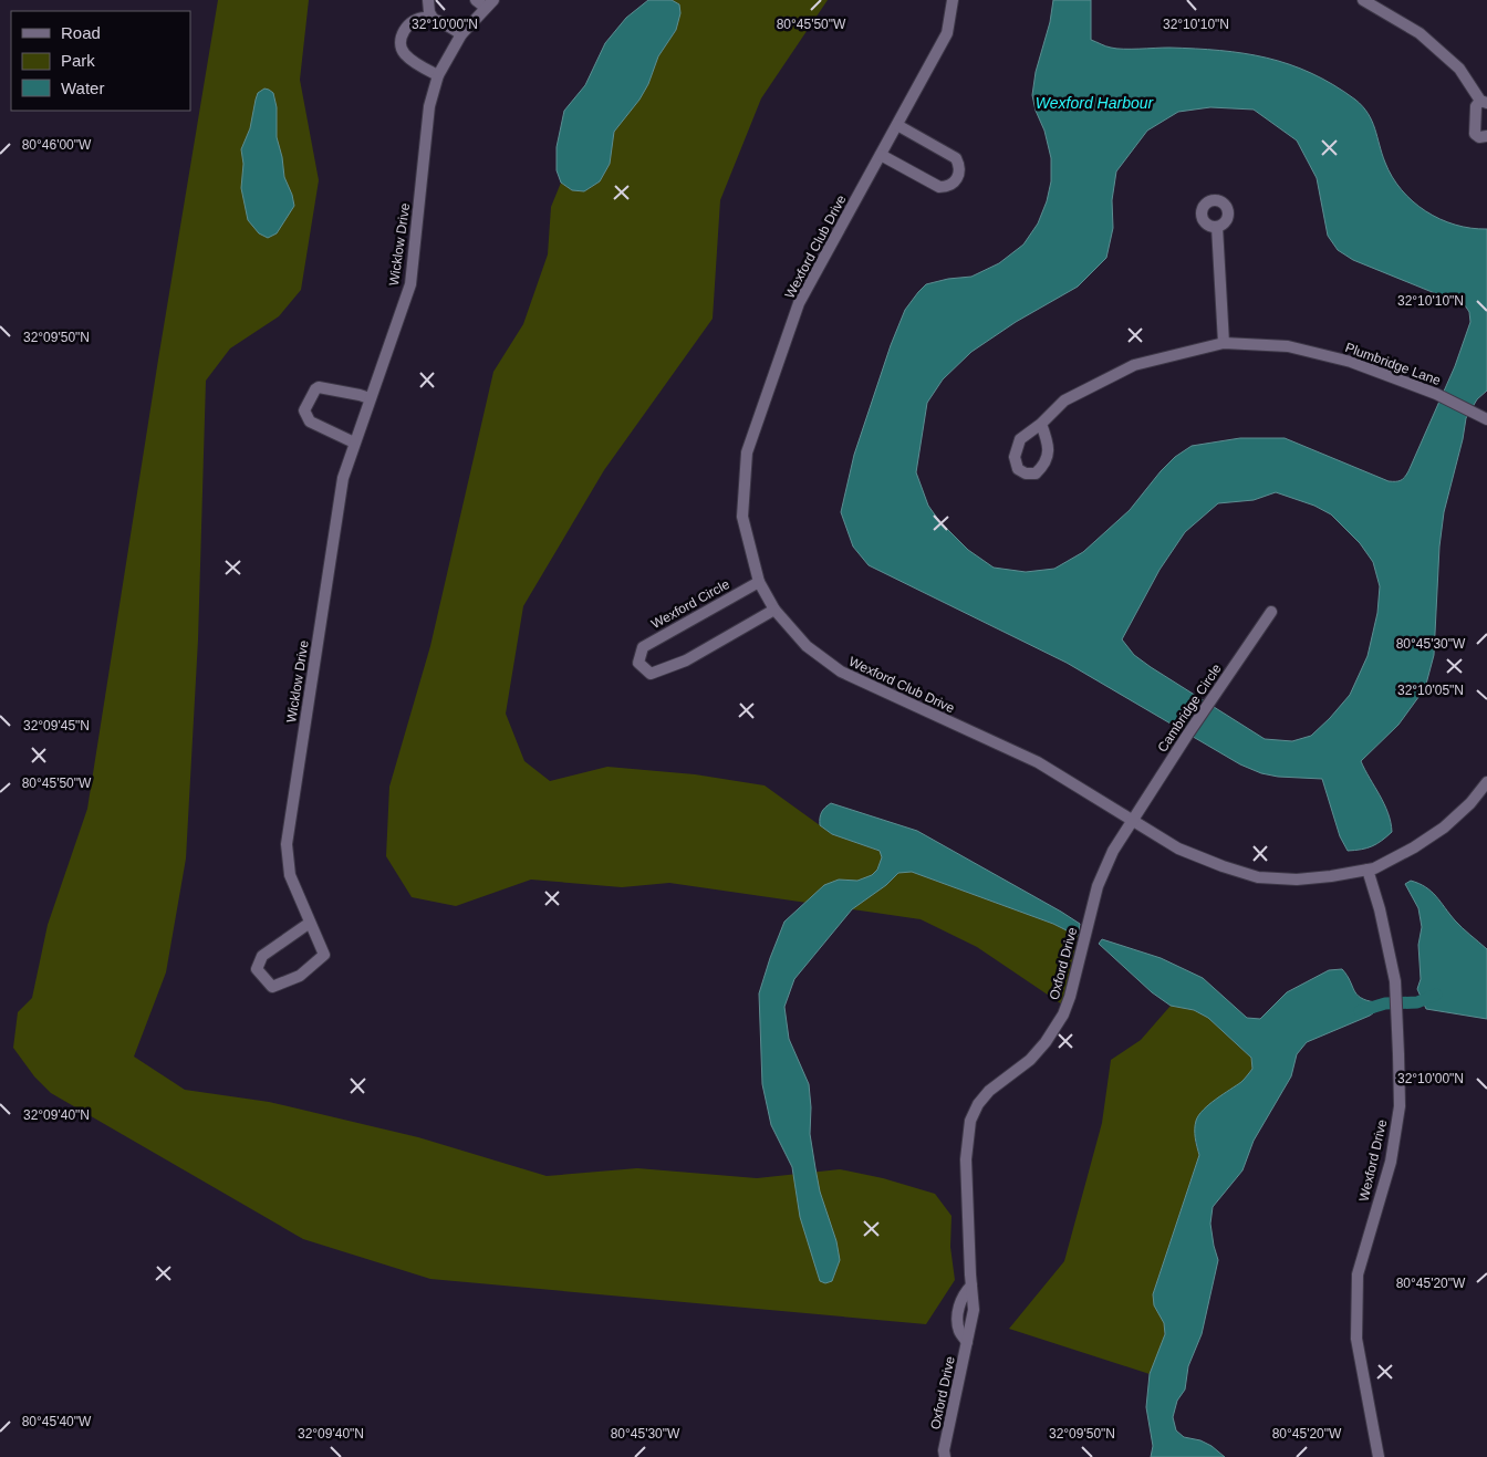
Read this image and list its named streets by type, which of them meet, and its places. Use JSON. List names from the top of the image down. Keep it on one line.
{"streets":{"street":["Wicklow Drive","Wexford Club Drive","Plumbridge Lane","Wexford Circle","Cambridge Circle","Oxford Drive","Wexford Drive"]},"crossings":[["Wexford Club Drive","Wexford Circle"],["Wexford Club Drive","Cambridge Circle"],["Wexford Club Drive","Oxford Drive"],["Wexford Club Drive","Wexford Drive"],["Cambridge Circle","Oxford Drive"]],"water":["Wexford Harbour"],"legend":["Road","Park","Water"],"coordinates":["80°45'50\"W","32°10'10\"N","32°10'00\"N","80°46'00\"W","32°09'50\"N","80°45'30\"W","32°10'05\"N","32°09'45\"N","32°09'40\"N","80°45'20\"W","80°45'40\"W"]}
